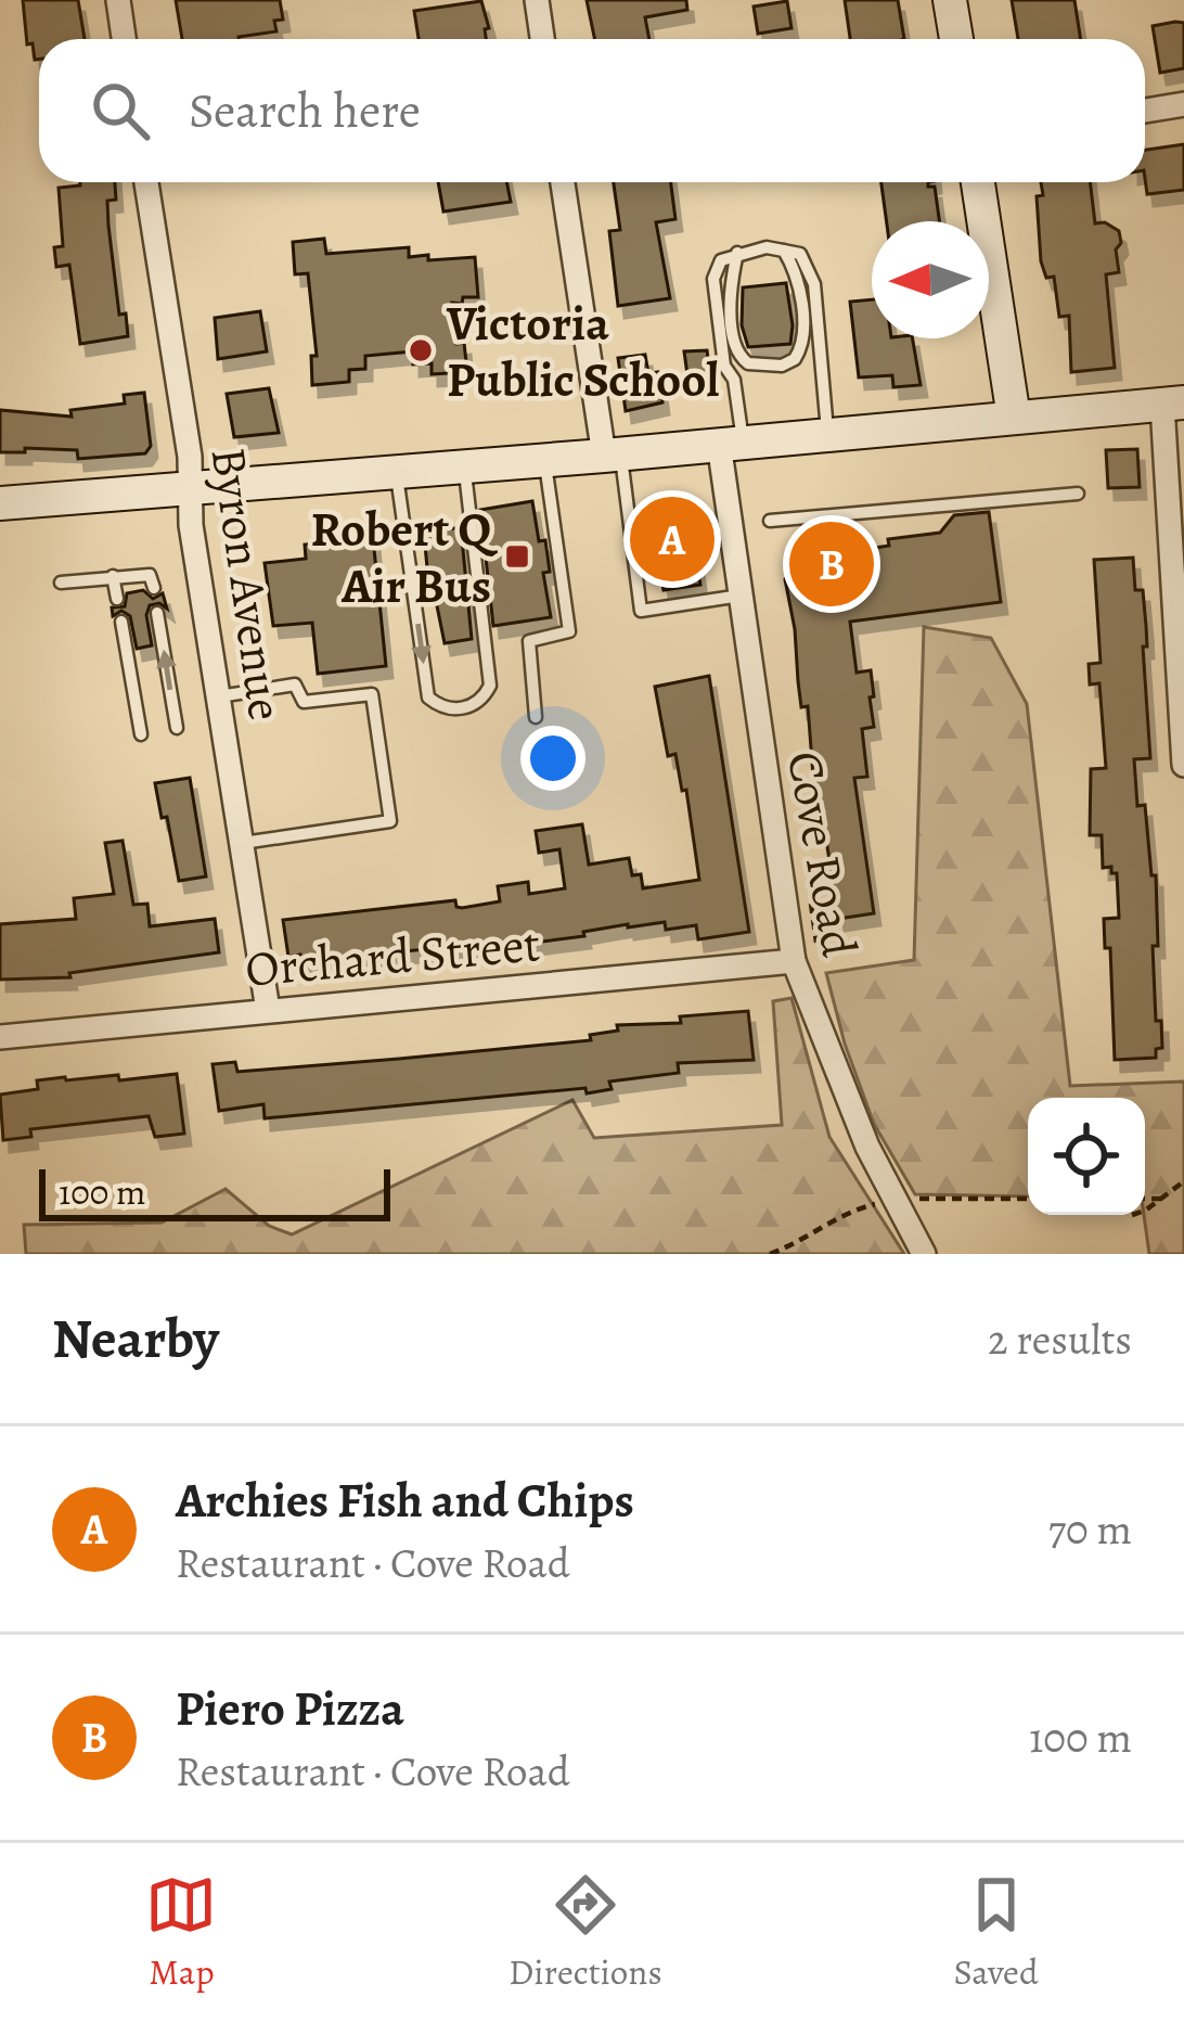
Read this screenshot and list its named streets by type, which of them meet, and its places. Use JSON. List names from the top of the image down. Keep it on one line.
{"streets":{"street":["Byron Avenue","Cove Road","Orchard Street"]},"crossings":[["Byron Avenue","Orchard Street"],["Cove Road","Orchard Street"]],"places":{"other":["Victoria Public School"],"transit":["Robert Q Air Bus"]},"scale_bar":"100 m","north":"left","page":{"search":"Search here","pins":["A","B"],"scale":"100 m","heading":["Nearby","2 results"],"list":[{"mark":"A","name":"Archies Fish and Chips","note":"Restaurant · Cove Road","value":"70 m"},{"mark":"B","name":"Piero Pizza","note":"Restaurant · Cove Road","value":"100 m"}],"nav":["Map","Directions","Saved"]}}
